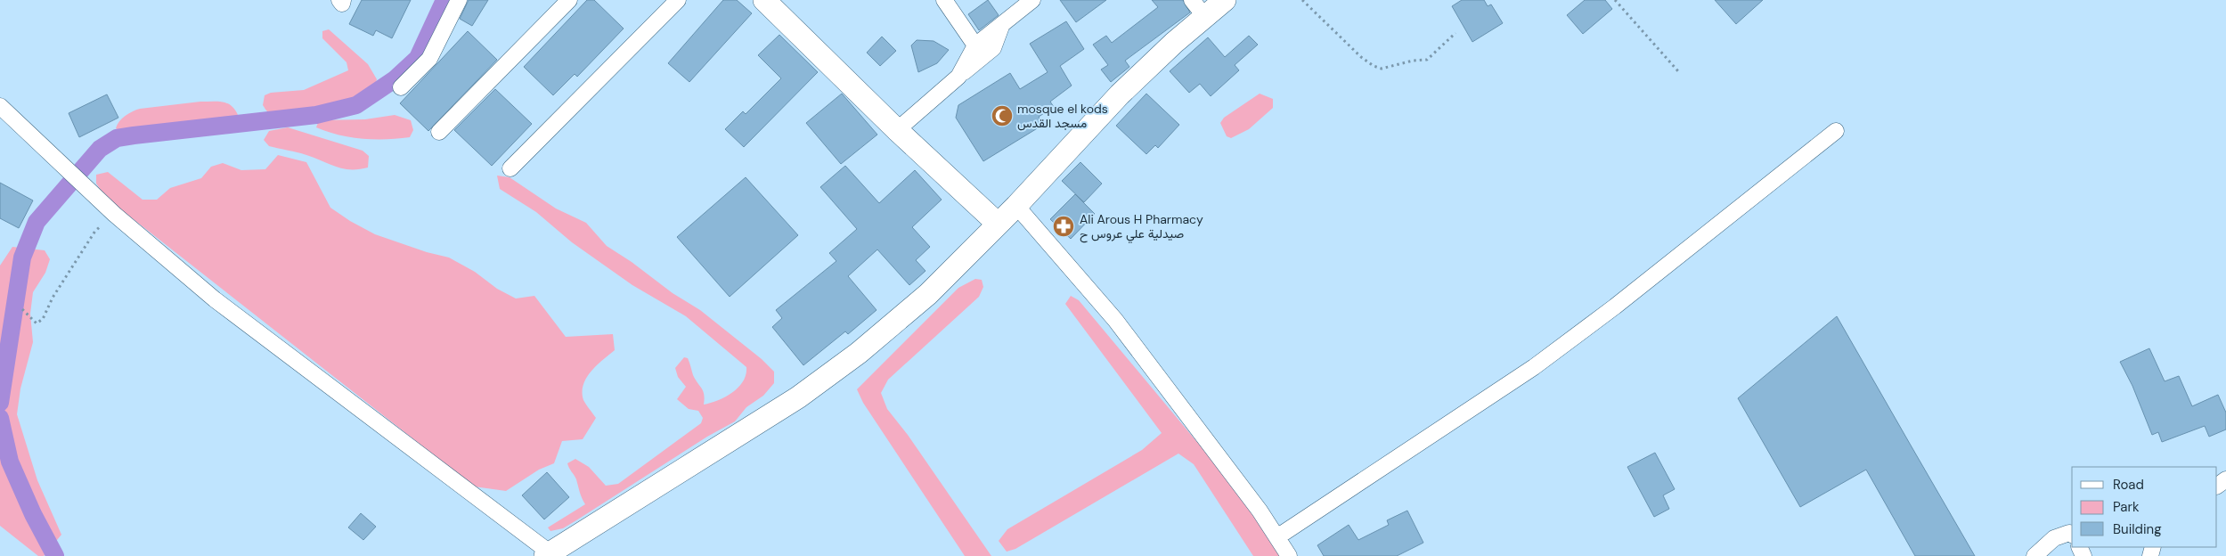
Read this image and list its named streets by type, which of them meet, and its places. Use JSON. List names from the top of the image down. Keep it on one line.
{"places":{"mosque":["mosque el kods مسجد القدس"],"pharmacy":["Ali Arous H Pharmacy صيدلية علي عروس ح"]},"legend":["Road","Park","Building"]}
